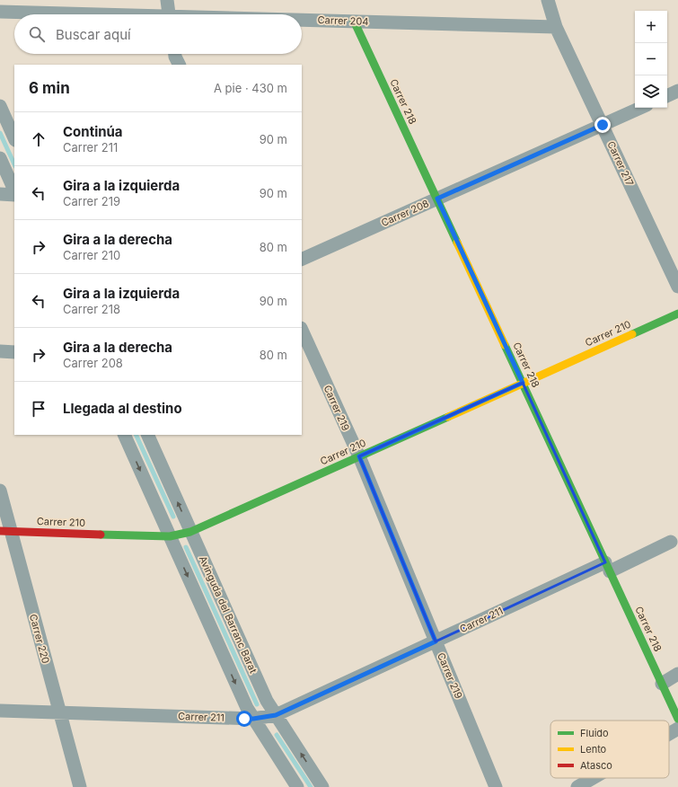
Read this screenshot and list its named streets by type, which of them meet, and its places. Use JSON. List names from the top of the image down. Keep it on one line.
{"streets":{"street":["Carrer 204","Carrer 218","Carrer 217","Carrer 208","Carrer 210","Carrer 219","Avinguda del Barranc Barat","Carrer 211","Carrer 220"]},"crossings":[["Carrer 204","Carrer 218"],["Carrer 204","Carrer 217"],["Carrer 218","Carrer 208"],["Carrer 218","Carrer 210"],["Carrer 218","Carrer 211"],["Carrer 217","Carrer 208"],["Carrer 210","Carrer 219"],["Carrer 210","Avinguda del Barranc Barat"],["Carrer 210","Carrer 220"],["Carrer 219","Carrer 211"],["Avinguda del Barranc Barat","Carrer 211"],["Carrer 211","Carrer 220"]],"legend":["Fluido","Lento","Atasco"],"page":{"map_buttons":["+","−"],"search":"Buscar aquí","heading":["6 min","A pie · 430 m"],"list":[["Continúa","Carrer 211","90 m"],["Gira a la izquierda","Carrer 219","90 m"],["Gira a la derecha","Carrer 210","80 m"],["Gira a la izquierda","Carrer 218","90 m"],["Gira a la derecha","Carrer 208","80 m"],"Llegada al destino"]}}
